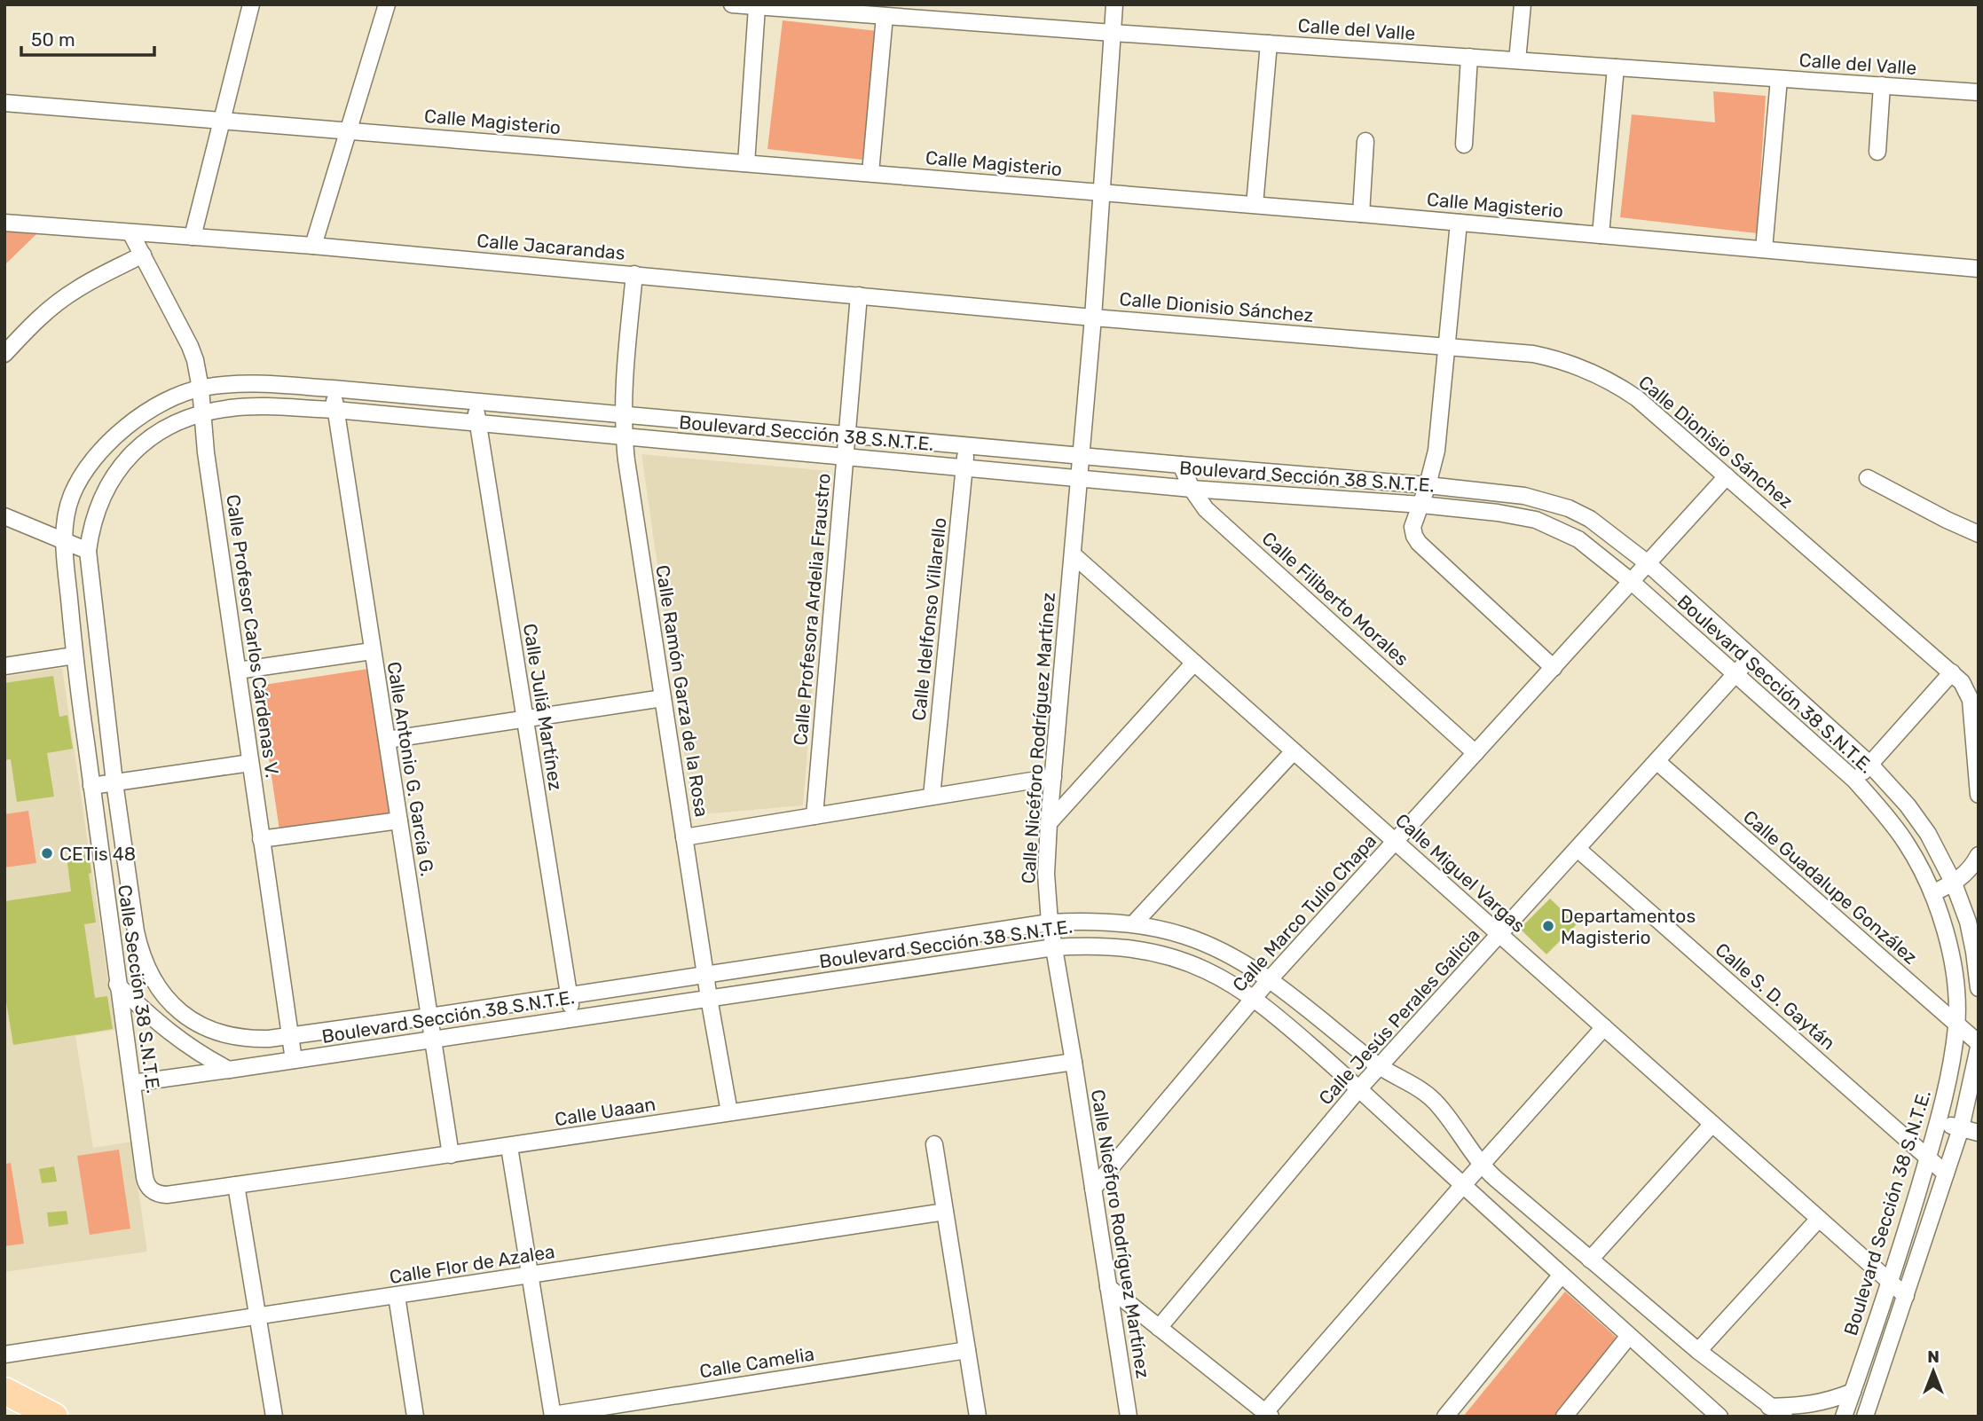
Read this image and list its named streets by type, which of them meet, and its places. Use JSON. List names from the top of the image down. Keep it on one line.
{"streets":{"street":["Calle del Valle","Calle Magisterio","Calle Jacarandas","Calle Dionisio Sánchez","Boulevard Sección 38 S.N.T.E.","Calle Filiberto Morales","Calle Profesora Ardelia Fraustro","Calle Idelfonso Villarello","Calle Profesor Carlos Cárdenas V.","Calle Ramón Garza de la Rosa","Calle Juliá Martínez","Calle Nicéforo Rodríguez Martínez","Calle Antonio G. García G.","Calle Miguel Vargas","Calle Guadalupe González","Calle Marco Tulio Chapa","Calle Sección 38 S.N.T.E.","Calle S. D. Gaytán","Calle Jesús Perales Galicia","Calle Uaaan","Calle Flor de Azalea","Calle Camelia"]},"crossings":[["Calle del Valle","Calle Nicéforo Rodríguez Martínez"],["Calle Magisterio","Calle Nicéforo Rodríguez Martínez"],["Calle Jacarandas","Calle Dionisio Sánchez"],["Calle Jacarandas","Calle Profesora Ardelia Fraustro"],["Calle Jacarandas","Calle Profesor Carlos Cárdenas V."],["Calle Jacarandas","Calle Ramón Garza de la Rosa"],["Calle Jacarandas","Calle Nicéforo Rodríguez Martínez"],["Calle Dionisio Sánchez","Calle Nicéforo Rodríguez Martínez"],["Calle Dionisio Sánchez","Calle Marco Tulio Chapa"],["Boulevard Sección 38 S.N.T.E.","Calle Filiberto Morales"],["Boulevard Sección 38 S.N.T.E.","Calle Profesora Ardelia Fraustro"],["Boulevard Sección 38 S.N.T.E.","Calle Idelfonso Villarello"],["Boulevard Sección 38 S.N.T.E.","Calle Profesor Carlos Cárdenas V."],["Boulevard Sección 38 S.N.T.E.","Calle Ramón Garza de la Rosa"],["Boulevard Sección 38 S.N.T.E.","Calle Juliá Martínez"],["Boulevard Sección 38 S.N.T.E.","Calle Nicéforo Rodríguez Martínez"],["Boulevard Sección 38 S.N.T.E.","Calle Antonio G. García G."],["Boulevard Sección 38 S.N.T.E.","Calle Miguel Vargas"],["Boulevard Sección 38 S.N.T.E.","Calle Guadalupe González"],["Boulevard Sección 38 S.N.T.E.","Calle Marco Tulio Chapa"],["Boulevard Sección 38 S.N.T.E.","Calle Sección 38 S.N.T.E."],["Boulevard Sección 38 S.N.T.E.","Calle S. D. Gaytán"],["Boulevard Sección 38 S.N.T.E.","Calle Jesús Perales Galicia"],["Calle Filiberto Morales","Calle Marco Tulio Chapa"],["Calle Ramón Garza de la Rosa","Calle Uaaan"],["Calle Nicéforo Rodríguez Martínez","Calle Miguel Vargas"],["Calle Nicéforo Rodríguez Martínez","Calle Marco Tulio Chapa"],["Calle Nicéforo Rodríguez Martínez","Calle Uaaan"],["Calle Antonio G. García G.","Calle Uaaan"],["Calle Miguel Vargas","Calle Marco Tulio Chapa"],["Calle Miguel Vargas","Calle Jesús Perales Galicia"],["Calle Guadalupe González","Calle Jesús Perales Galicia"],["Calle Sección 38 S.N.T.E.","Calle Uaaan"],["Calle S. D. Gaytán","Calle Jesús Perales Galicia"]],"places":["CETis 48","Departamentos Magisterio"],"scale_bar":"50 m","north":"top"}
